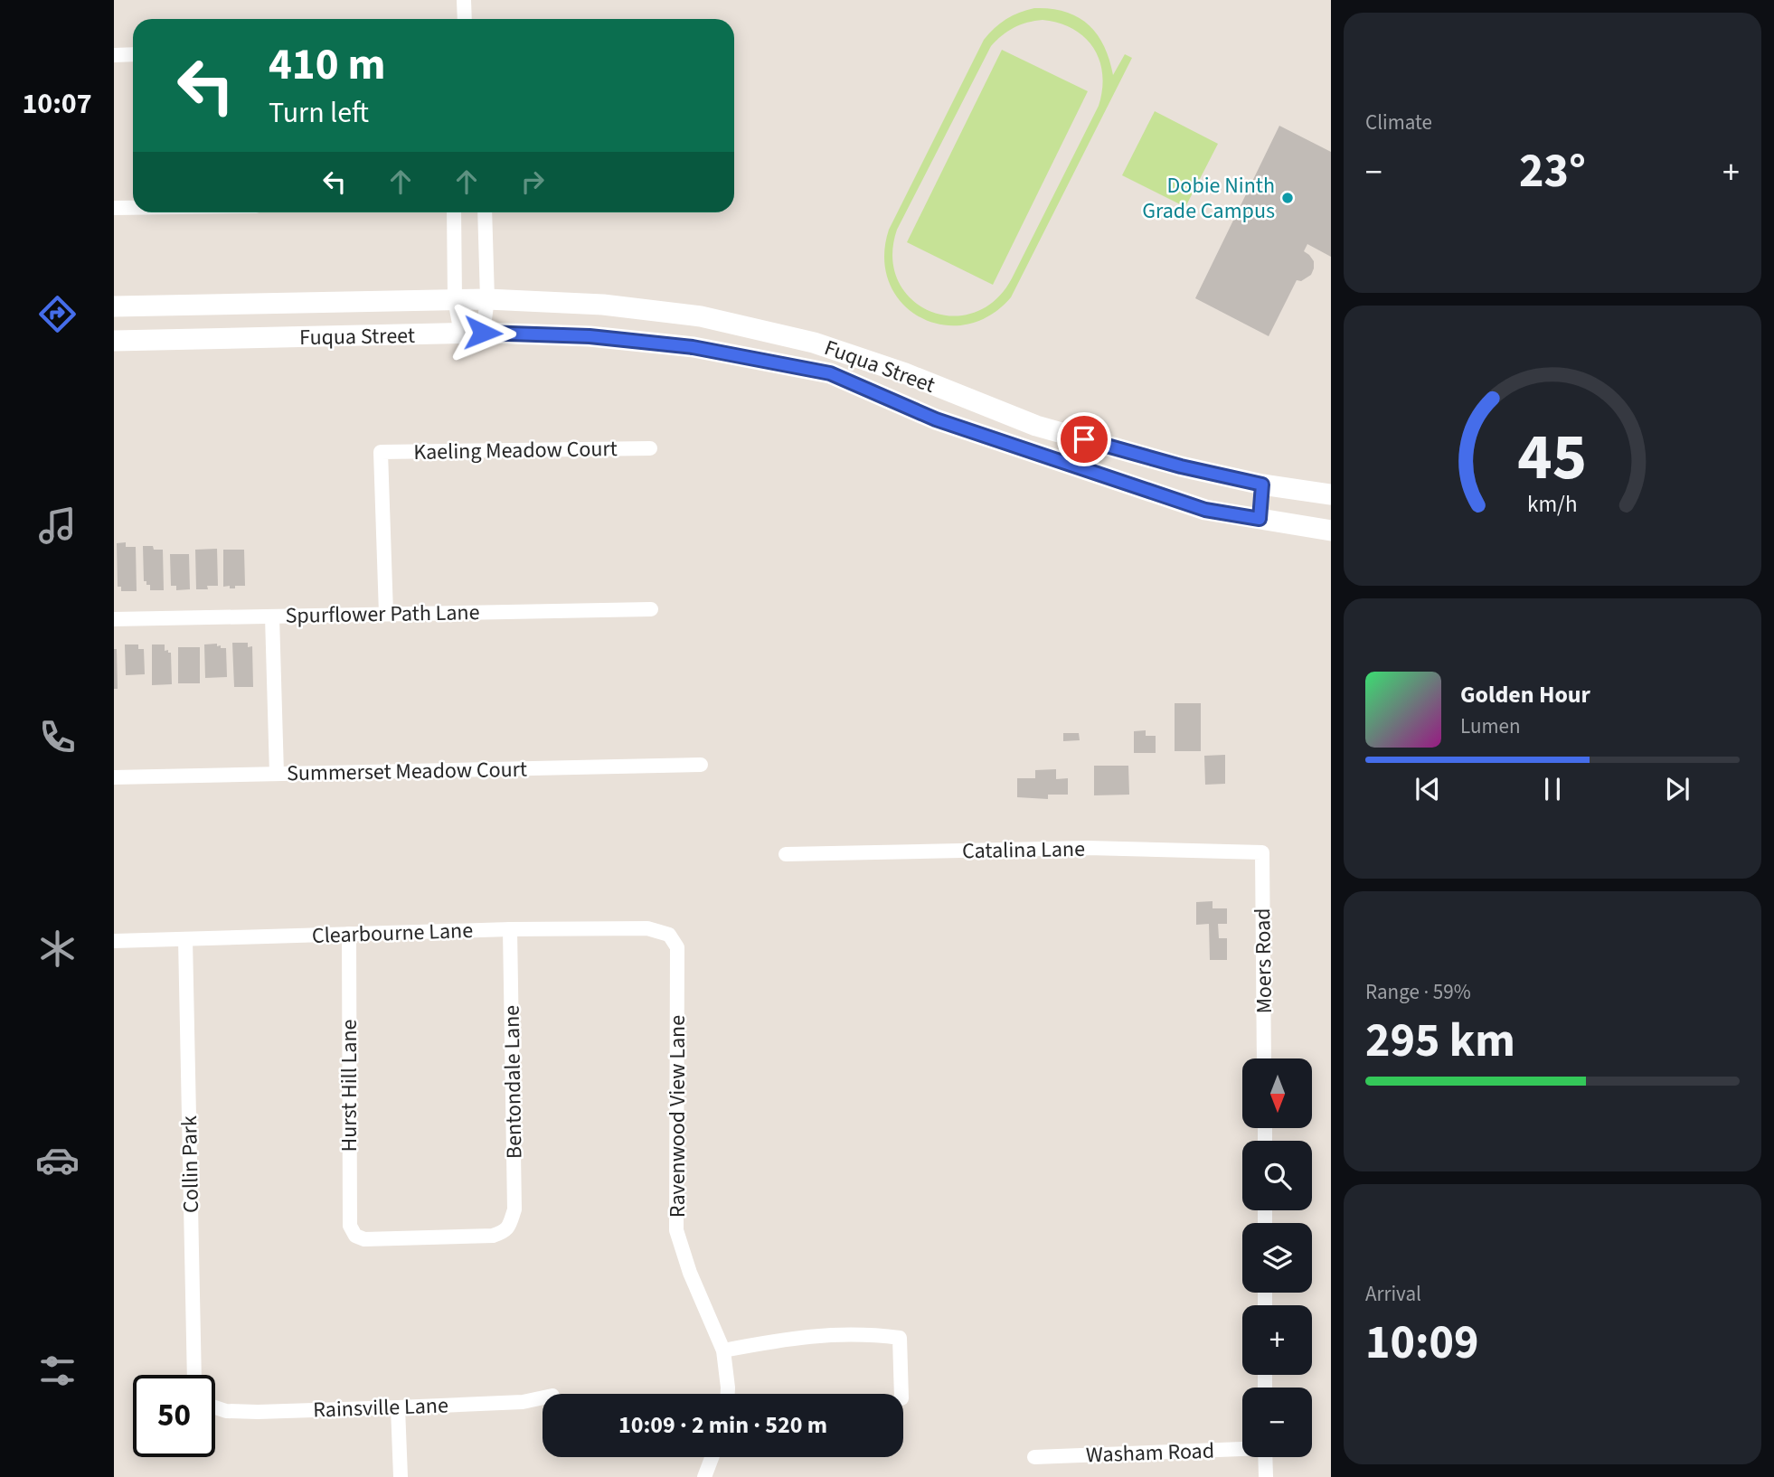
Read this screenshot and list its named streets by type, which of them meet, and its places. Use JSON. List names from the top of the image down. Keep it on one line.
{"streets":{"main road":["Fuqua Street"],"street":["Kaeling Meadow Court","Spurflower Path Lane","Summerset Meadow Court","Catalina Lane","Clearbourne Lane","Moers Road","Bentondale Lane","Hurst Hill Lane","Ravenwood View Lane","Collin Park","Rainsville Lane","Washam Road"]},"crossings":[["Kaeling Meadow Court","Spurflower Path Lane"],["Catalina Lane","Moers Road"],["Clearbourne Lane","Bentondale Lane"],["Clearbourne Lane","Hurst Hill Lane"],["Clearbourne Lane","Ravenwood View Lane"],["Clearbourne Lane","Collin Park"],["Bentondale Lane","Hurst Hill Lane"]],"places":["Dobie Ninth Grade Campus"],"north":"bottom","page":{"tabs":"10:07","tile":["Climate",["Range · 59%","295 km"],["Arrival","10:09"]],"turn":["410 m","Turn left"],"heat":["−","23°","+"],"song":["Golden Hour","Lumen"],"map_buttons":["+","−"],"limit":"50","trip":"10:09 · 2 min · 520 m","gauge":["45","km/h"]}}
